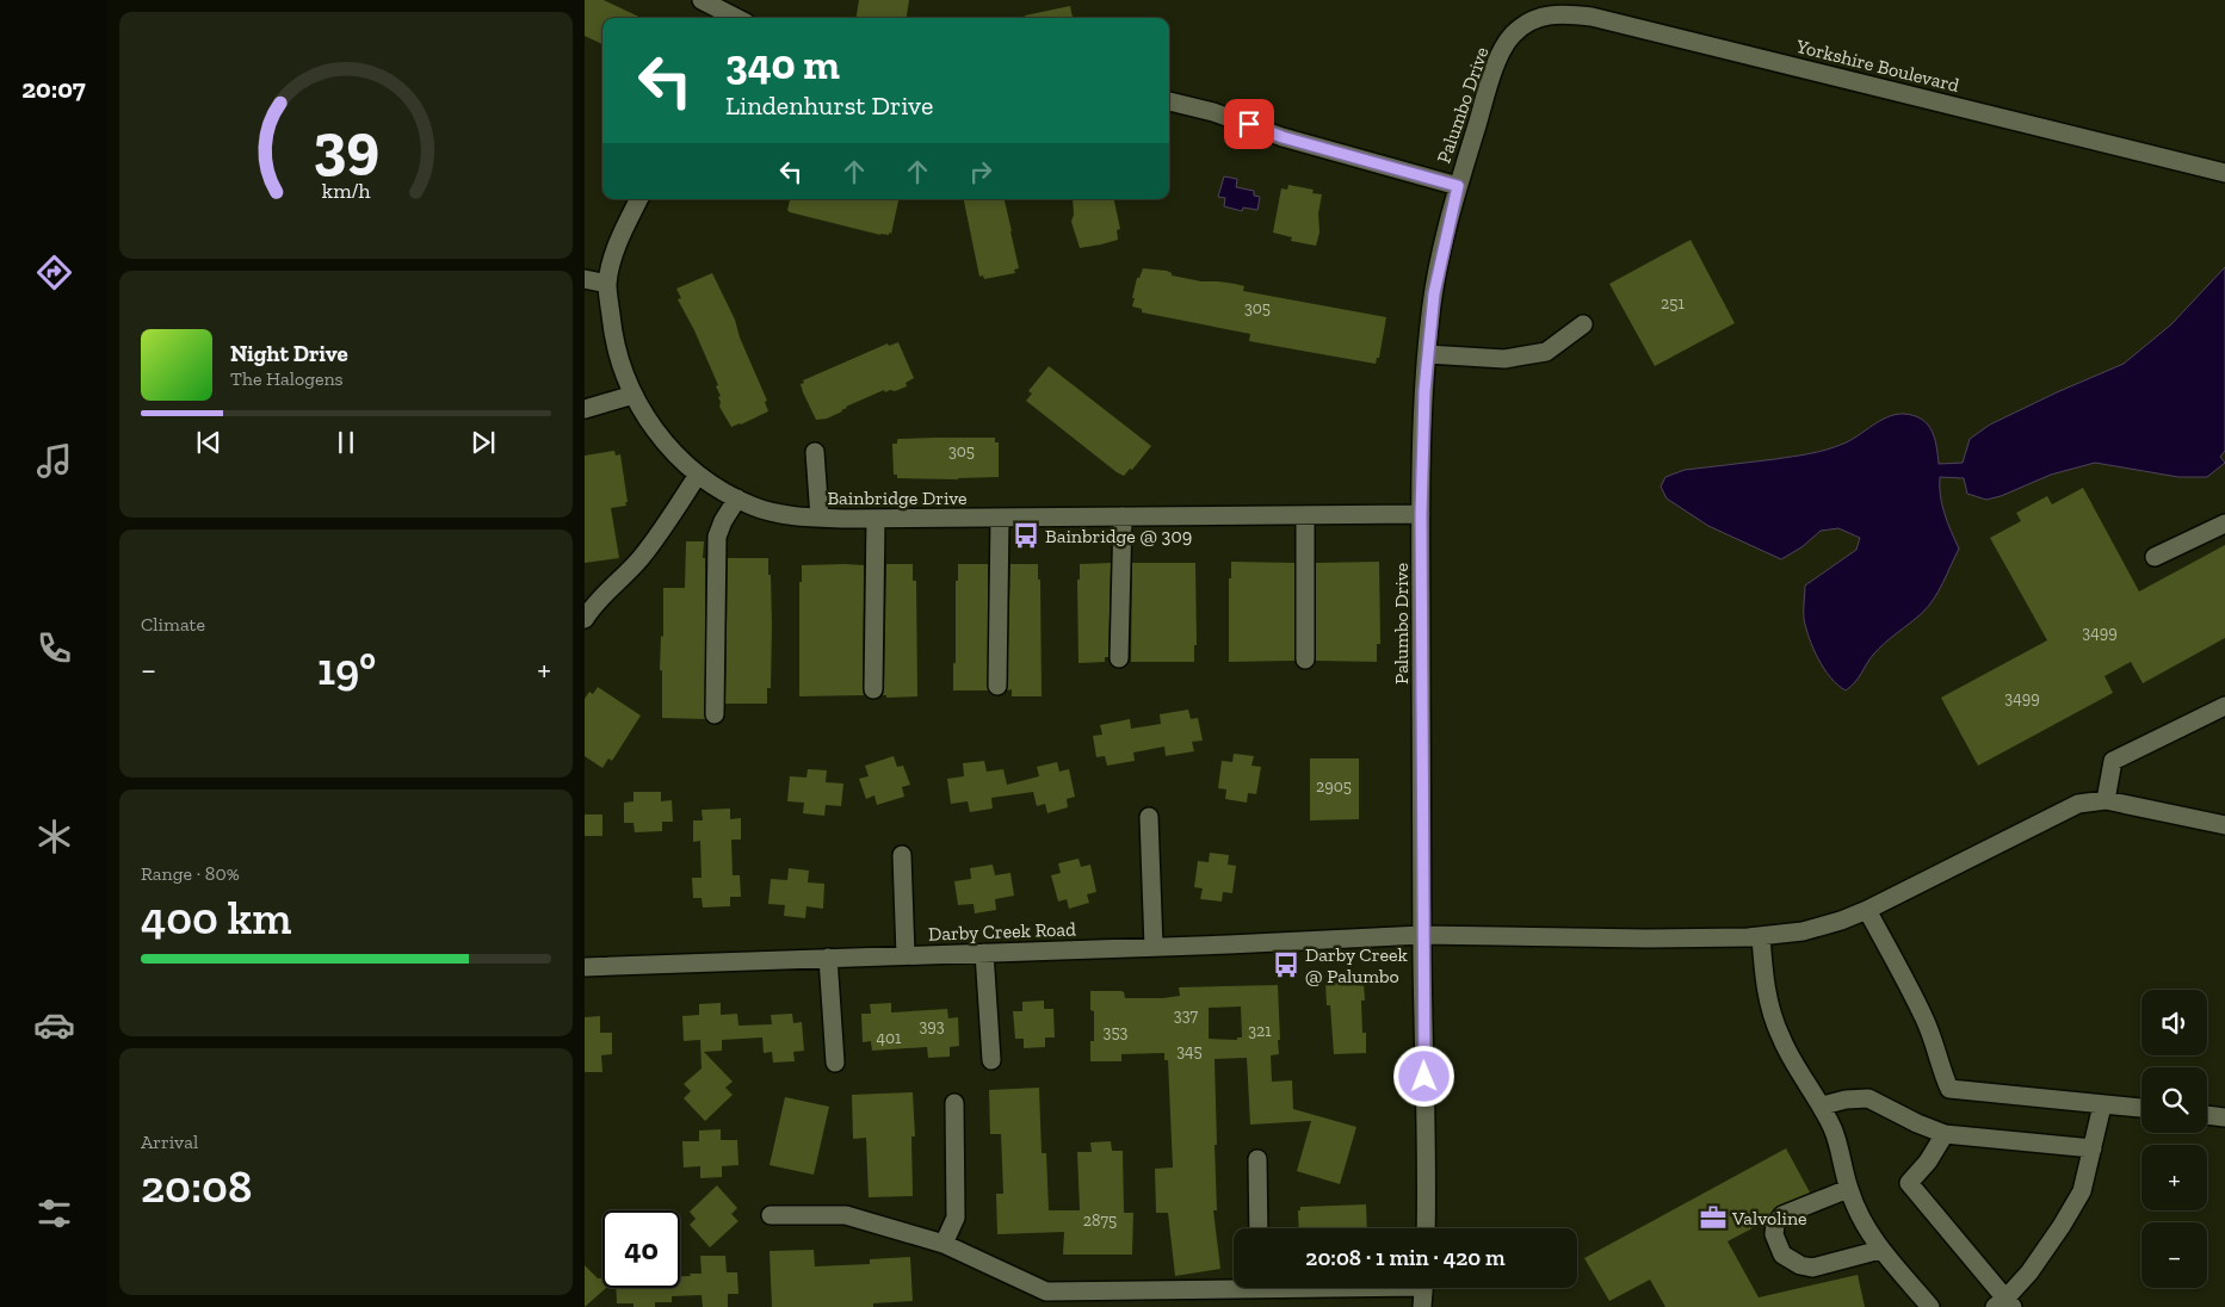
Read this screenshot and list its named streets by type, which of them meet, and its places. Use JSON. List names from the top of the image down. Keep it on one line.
{"streets":{"street":["Yorkshire Boulevard","Palumbo Drive","Bainbridge Drive","Darby Creek Road"]},"crossings":[["Yorkshire Boulevard","Palumbo Drive"],["Palumbo Drive","Bainbridge Drive"],["Palumbo Drive","Darby Creek Road"]],"places":{"bus stop":["Bainbridge @ 309","Darby Creek @ Palumbo"],"office":["Valvoline"]},"house_numbers":["251","305","305","3499","3499","2905","337","393","321","353","401","345","2875"],"page":{"tabs":"20:07","turn":["340 m","Lindenhurst Drive"],"song":["Night Drive","The Halogens"],"tile":["Climate",["Range · 80%","400 km"],["Arrival","20:08"]],"heat":["−","19°","+"],"map_buttons":["+","−"],"limit":"40","trip":"20:08 · 1 min · 420 m","gauge":["39","km/h"]}}
